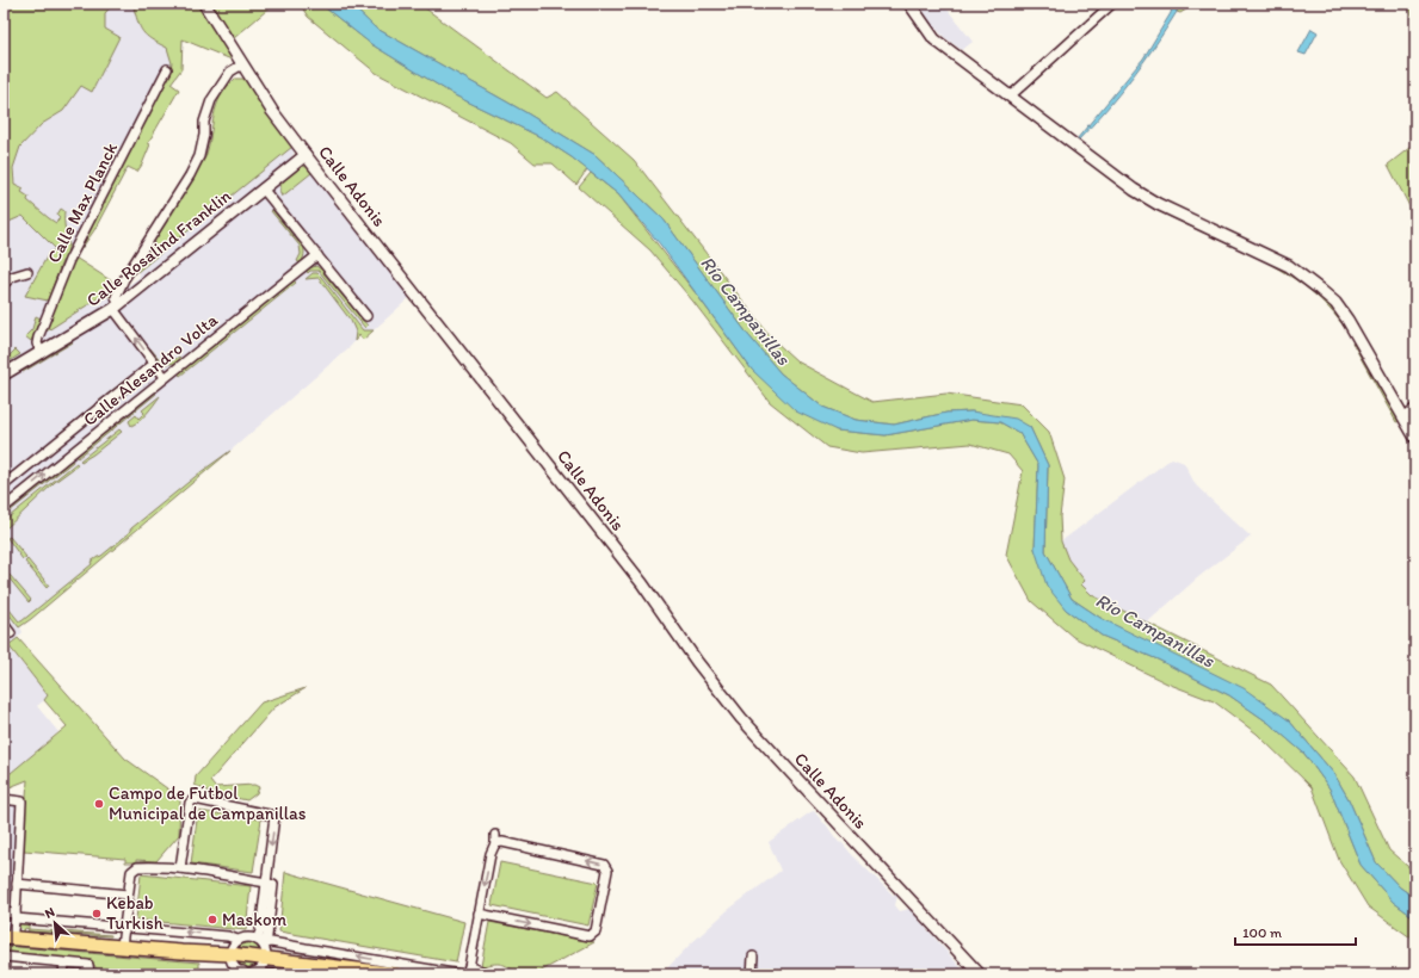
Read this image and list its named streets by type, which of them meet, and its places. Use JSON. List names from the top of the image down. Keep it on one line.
{"streets":{"main road":["Calle Adonis","Calle Rosalind Franklin"],"street":["Calle Max Planck","Calle Alesandro Volta"]},"crossings":[["Calle Adonis","Calle Rosalind Franklin"],["Calle Max Planck","Calle Rosalind Franklin"]],"water":["Río Campanillas"],"places":["Campo de Fútbol Municipal de Campanillas","Kebab Turkish","Maskom"],"scale_bar":"100 m","north":"top left"}
